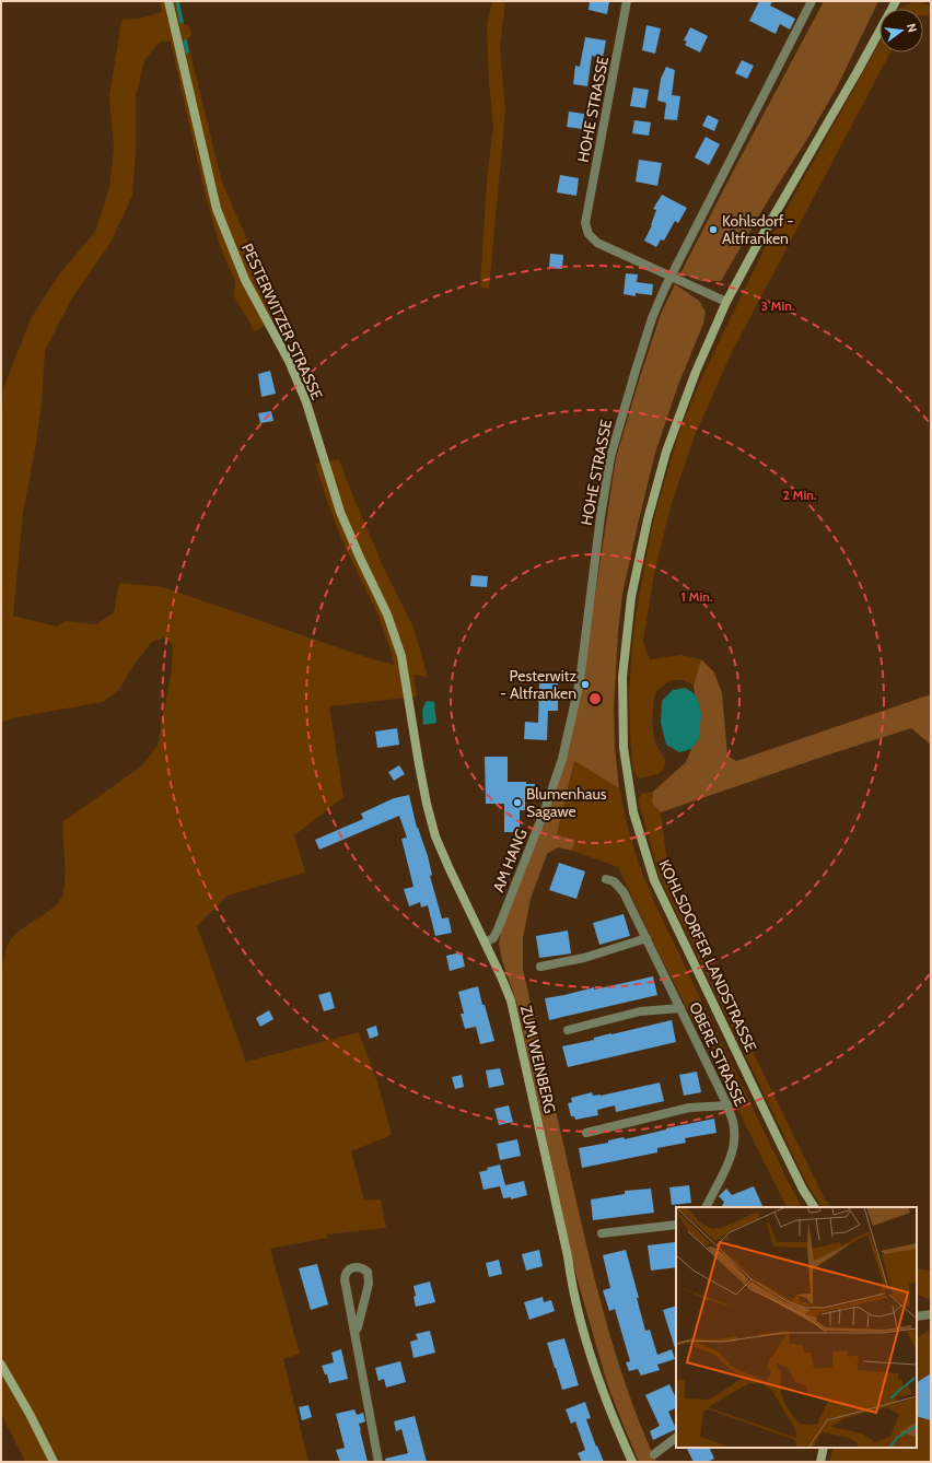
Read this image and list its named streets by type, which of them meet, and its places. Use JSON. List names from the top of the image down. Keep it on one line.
{"streets":{"street":["HOHE STRASSE","PESTERWITZER STRASSE","AM HANG","KOHLSDORFER LANDSTRASSE","OBERE STRASSE","ZUM WEINBERG"]},"crossings":[["HOHE STRASSE","AM HANG"],["HOHE STRASSE","KOHLSDORFER LANDSTRASSE"],["PESTERWITZER STRASSE","ZUM WEINBERG"],["AM HANG","ZUM WEINBERG"]],"places":["Kohlsdorf - Altfranken","Pesterwitz - Altfranken","Blumenhaus Sagawe"],"north":"right","rings":["3 Min.","2 Min.","1 Min."]}
